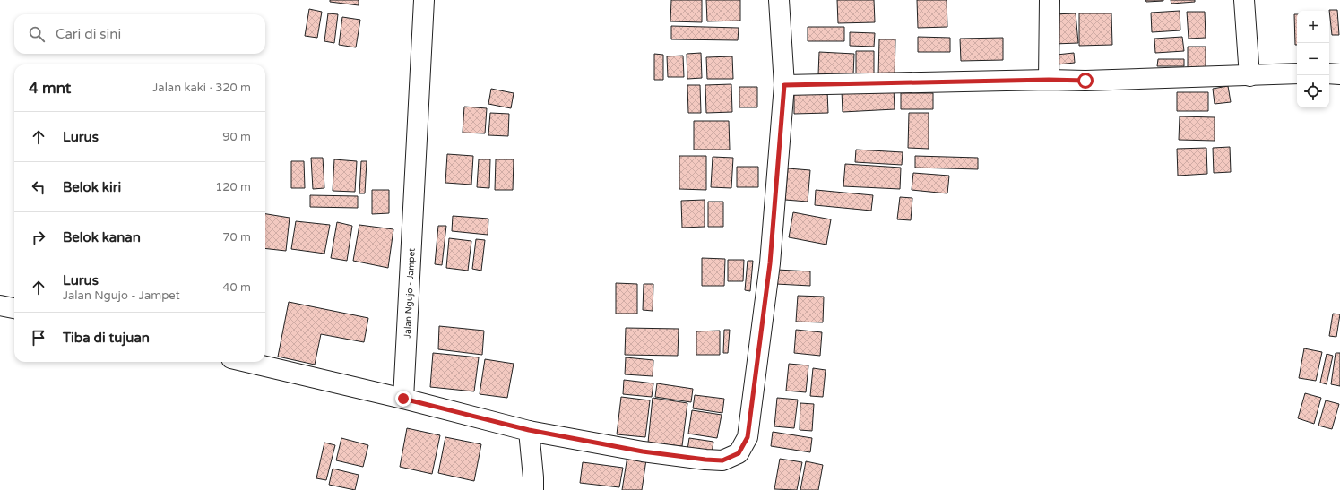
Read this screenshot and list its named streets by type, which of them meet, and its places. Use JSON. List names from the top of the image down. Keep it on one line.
{"streets":{"street":["Jalan Ngujo - Jampet"]},"page":{"map_buttons":["+","−"],"search":"Cari di sini","heading":["4 mnt","Jalan kaki · 320 m"],"list":[["Lurus","90 m"],["Belok kiri","120 m"],["Belok kanan","70 m"],["Lurus","Jalan Ngujo - Jampet","40 m"],"Tiba di tujuan"]}}
